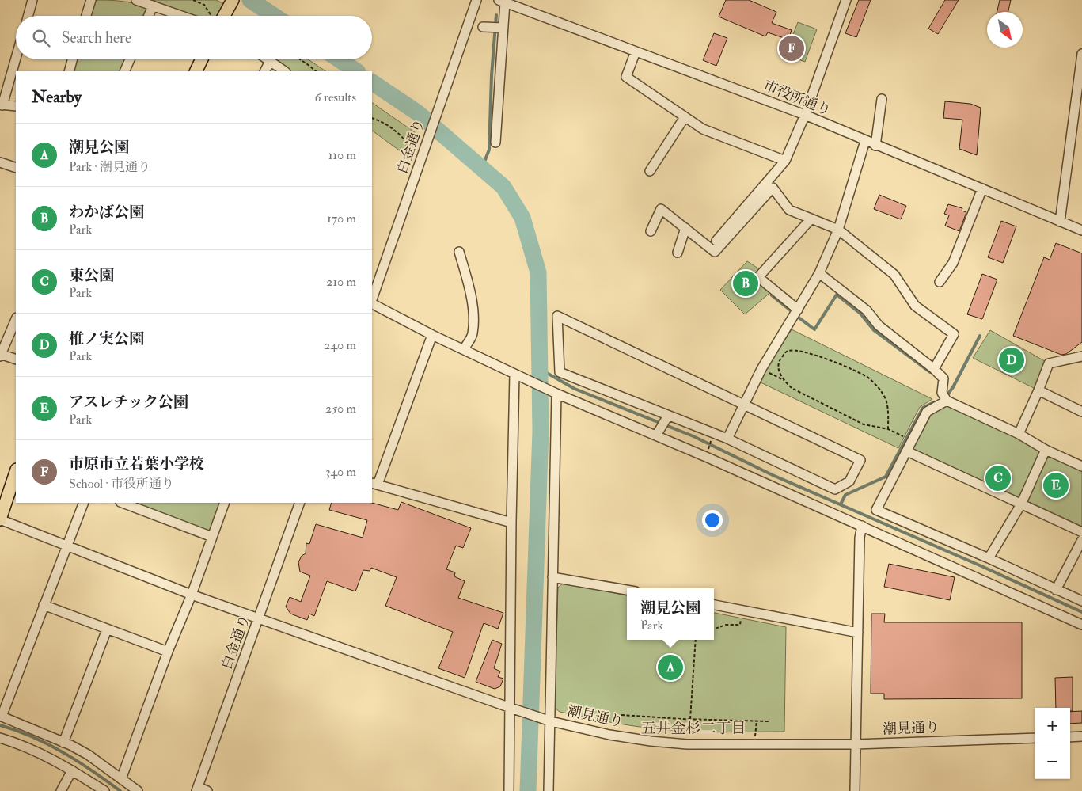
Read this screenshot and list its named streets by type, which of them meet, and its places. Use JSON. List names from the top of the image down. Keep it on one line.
{"streets":{"street":["市役所通り","白金通り","潮見通り"]},"crossings":[["白金通り","潮見通り"]],"districts":["五井金杉二丁目"],"north":"bottom right","page":{"search":"Search here","pins":["F","B","D","C","E","A"],"heading":["Nearby","6 results"],"list":[{"mark":"A","name":"潮見公園","note":"Park · 潮見通り","value":"110 m"},{"mark":"B","name":"わかば公園","note":"Park","value":"170 m"},{"mark":"C","name":"東公園","note":"Park","value":"210 m"},{"mark":"D","name":"椎ノ実公園","note":"Park","value":"240 m"},{"mark":"E","name":"アスレチック公園","note":"Park","value":"250 m"},{"mark":"F","name":"市原市立若葉小学校","note":"School · 市役所通り","value":"340 m"}],"popup":["潮見公園","Park"],"map_buttons":["+","−"]}}
